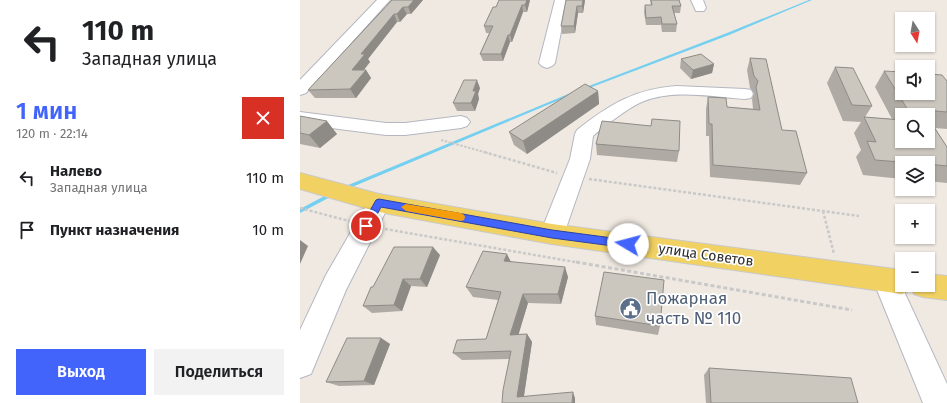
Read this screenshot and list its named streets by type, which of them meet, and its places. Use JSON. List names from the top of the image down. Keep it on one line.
{"streets":{"main road":["улица Советов"]},"places":{"public building":["Пожарная часть № 110"]},"north":"bottom","page":{"turn":["110 m","Западная улица"],"map_buttons":["+","−"],"heading":["1 мин","120 m · 22:14"],"list":[{"name":"Налево","note":"Западная улица","value":"110 m"},{"name":"Пункт назначения","value":"10 m"}],"buttons":["Выход","Поделиться"]}}
